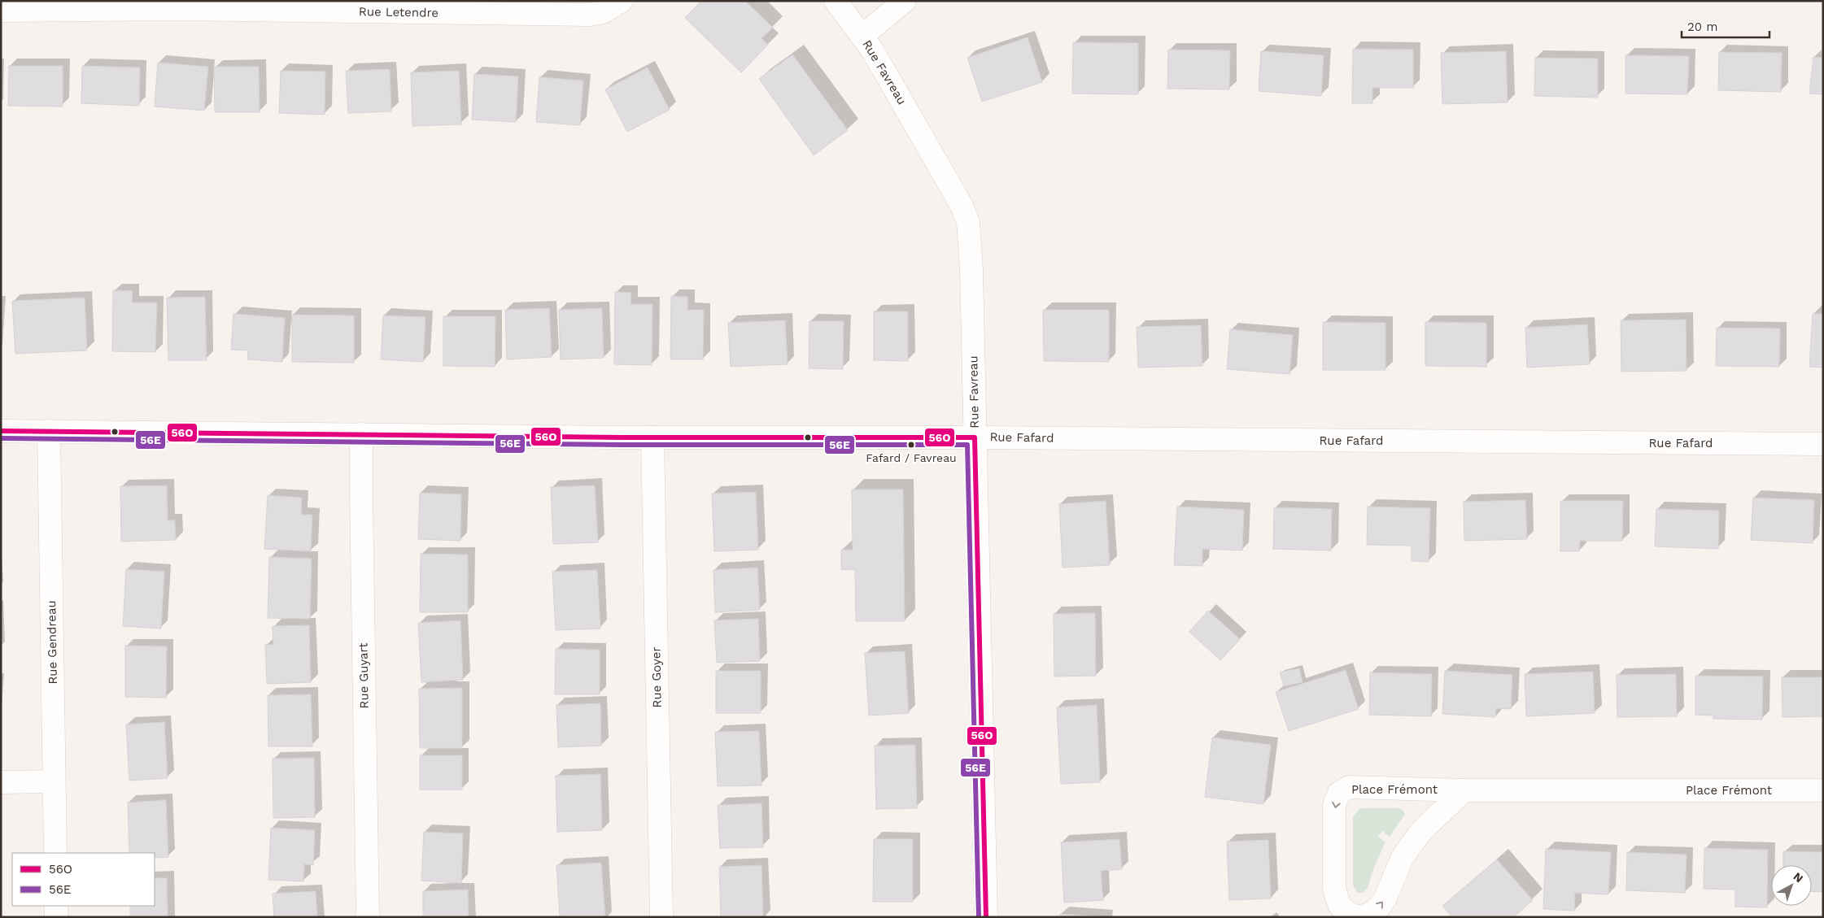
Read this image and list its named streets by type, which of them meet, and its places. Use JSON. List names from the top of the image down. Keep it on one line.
{"streets":{"street":["Rue Letendre","Rue Favreau","Rue Fafard","Rue Gendreau","Rue Guyart","Rue Goyer","Place Frémont"]},"crossings":[["Rue Favreau","Rue Fafard"],["Rue Fafard","Rue Gendreau"],["Rue Fafard","Rue Guyart"],["Rue Fafard","Rue Goyer"]],"places":["Fafard / Favreau"],"lines":["transit line 56O","transit line 56E"],"legend":["56O","56E"],"scale_bar":"20 m","north":"top right"}
